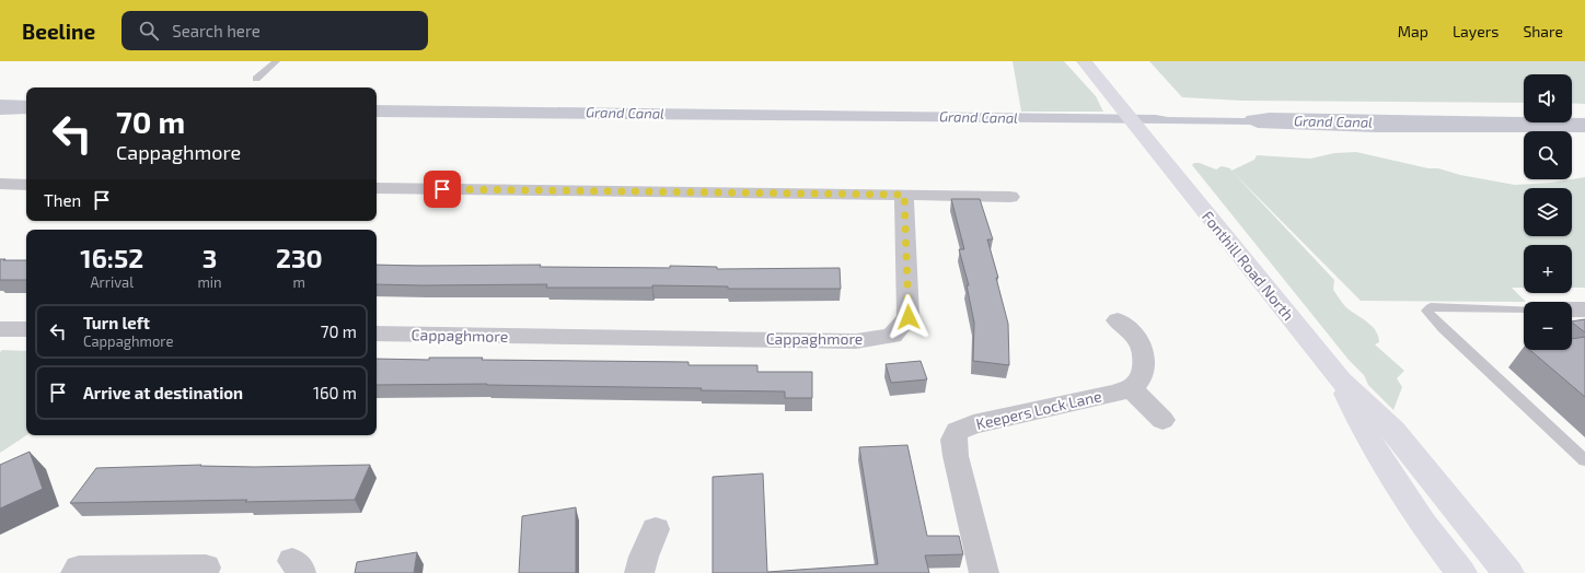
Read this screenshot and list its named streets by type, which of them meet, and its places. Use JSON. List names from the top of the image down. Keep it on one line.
{"streets":{"main road":["Fonthill Road North"],"street":["Cappaghmore","Keepers Lock Lane"]},"water":["Grand Canal"],"page":{"header":"Beeline","search":"Search here","nav":["Map","Layers","Share"],"map_buttons":["+","−"],"turn":["70 m","Cappaghmore"],"then":"Then","eta":["16:52","Arrival","3","min","230","m"],"list":[{"name":"Turn left","note":"Cappaghmore","value":"70 m"},{"name":"Arrive at destination","value":"160 m"}]}}
